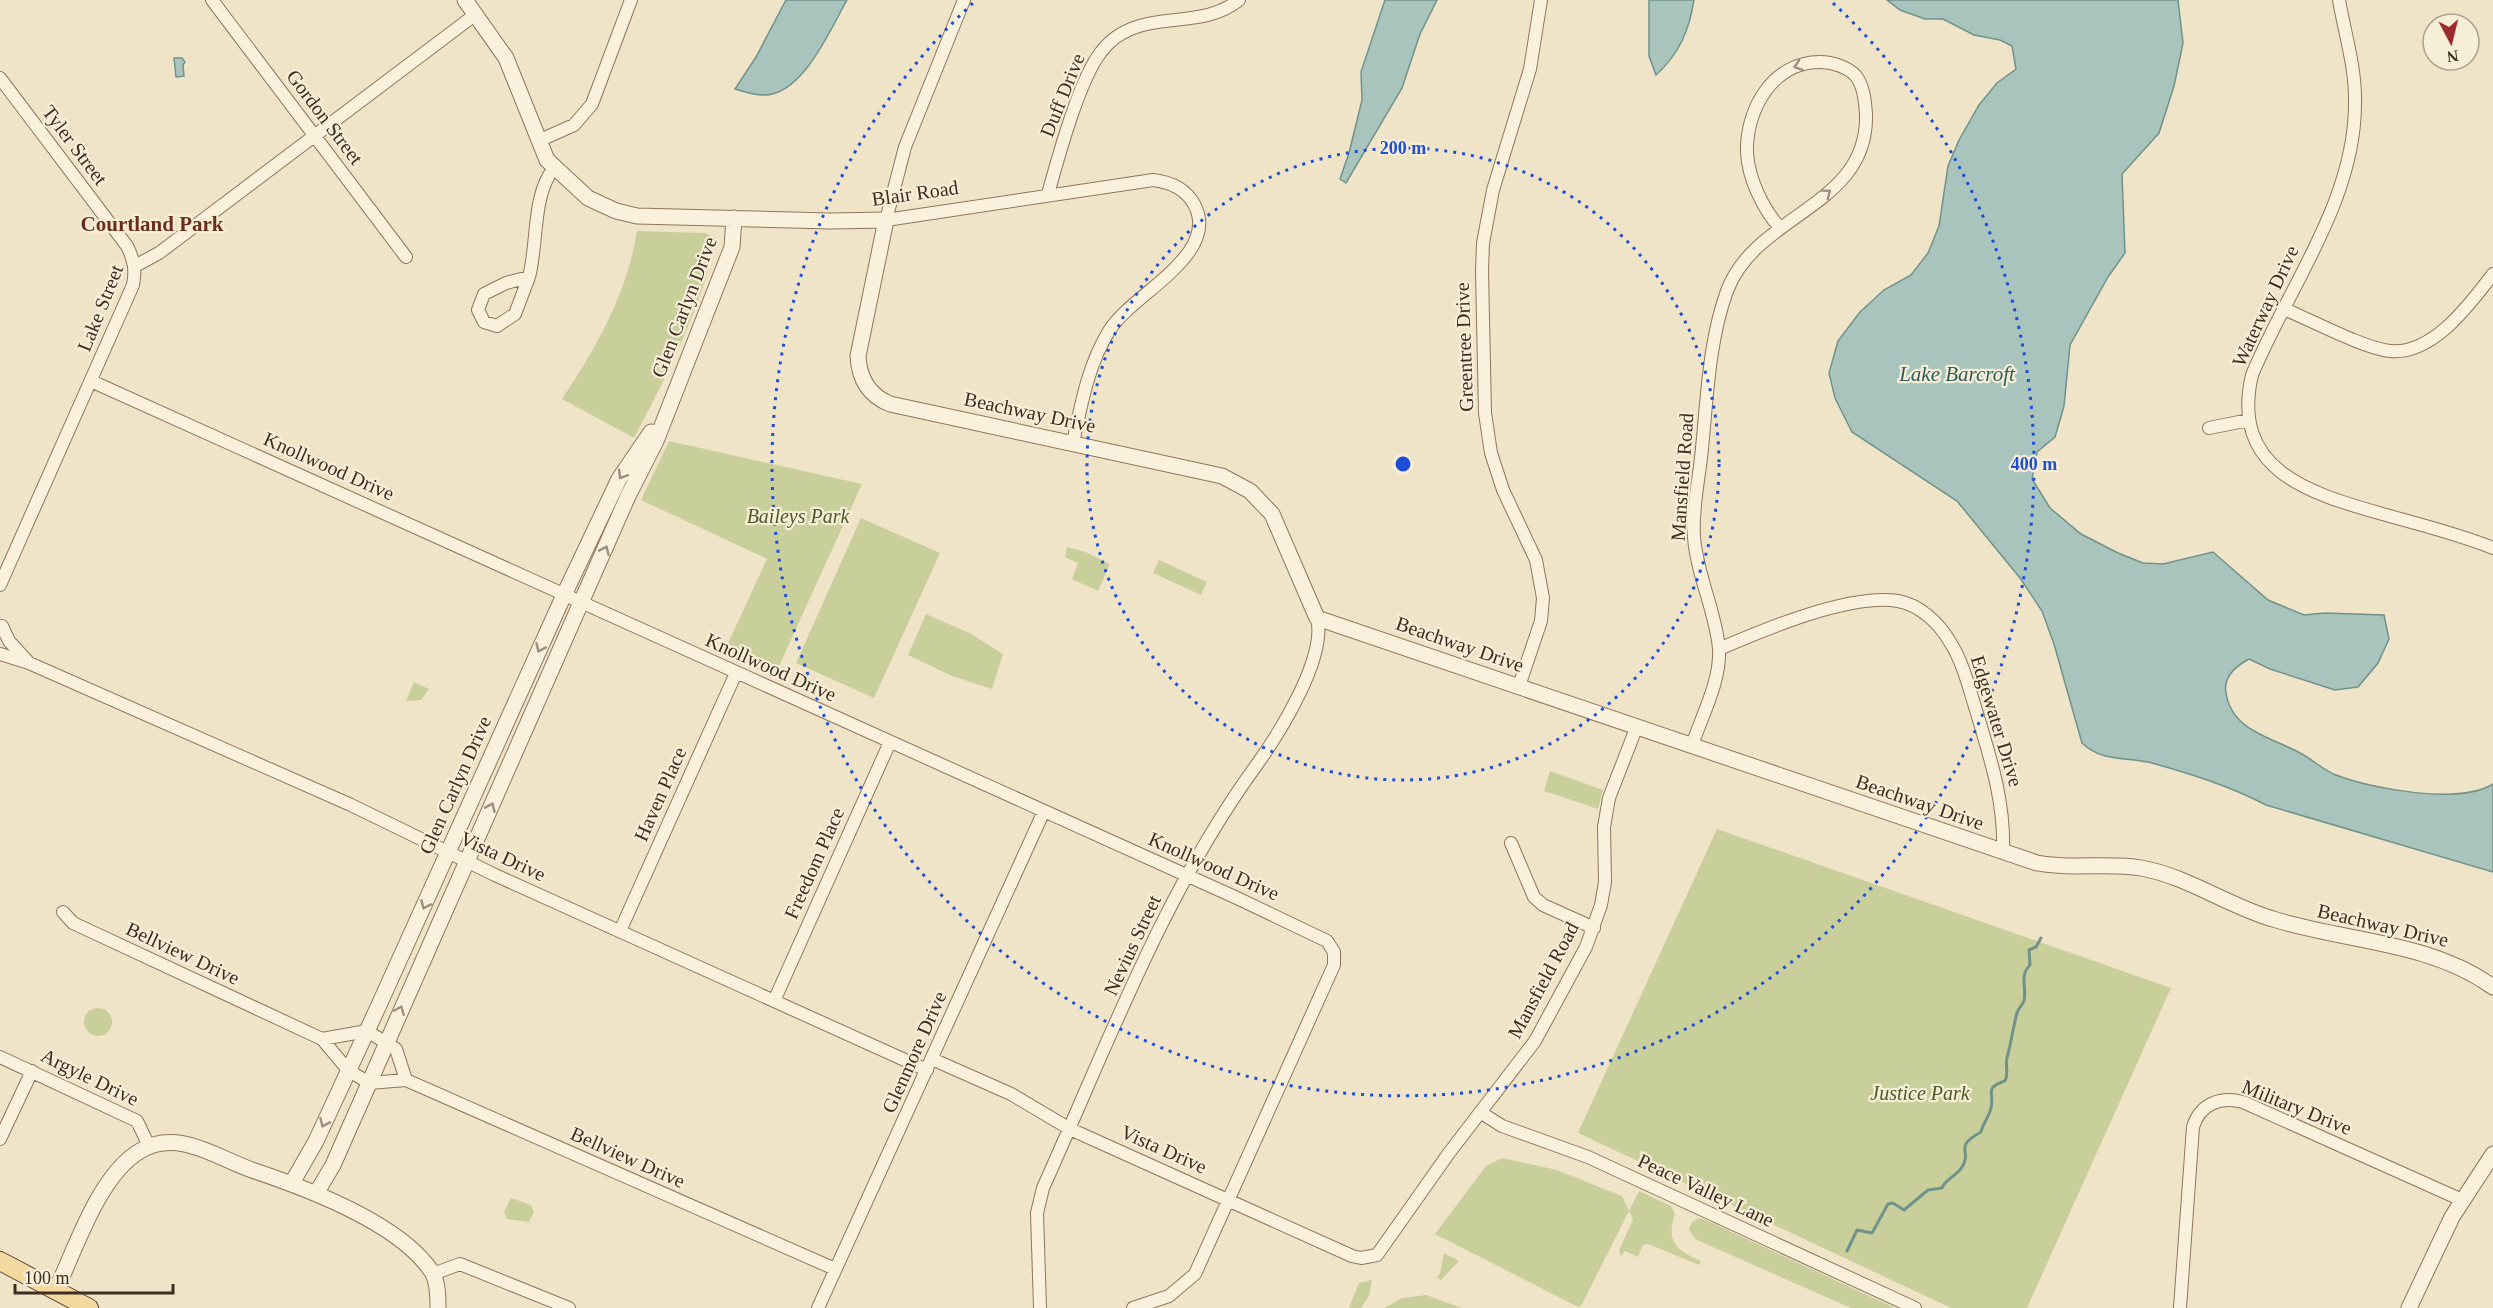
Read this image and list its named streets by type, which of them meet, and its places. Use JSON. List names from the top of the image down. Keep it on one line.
{"streets":{"street":["Duff Drive","Gordon Street","Tyler Street","Blair Road","Waterway Drive","Glen Carlyn Drive","Lake Street","Greentree Drive","Beachway Drive","Knollwood Drive","Mansfield Road","Edgewater Drive","Haven Place","Vista Drive","Freedom Place","Nevius Street","Bellview Drive","Glenmore Drive","Argyle Drive","Military Drive","Peace Valley Lane"]},"crossings":[["Duff Drive","Blair Road"],["Gordon Street","Lake Street"],["Tyler Street","Lake Street"],["Blair Road","Glen Carlyn Drive"],["Blair Road","Lake Street"],["Blair Road","Beachway Drive"],["Glen Carlyn Drive","Knollwood Drive"],["Glen Carlyn Drive","Vista Drive"],["Glen Carlyn Drive","Bellview Drive"],["Lake Street","Knollwood Drive"],["Greentree Drive","Beachway Drive"],["Beachway Drive","Mansfield Road"],["Beachway Drive","Edgewater Drive"],["Beachway Drive","Nevius Street"],["Knollwood Drive","Haven Place"],["Knollwood Drive","Vista Drive"],["Knollwood Drive","Freedom Place"],["Knollwood Drive","Nevius Street"],["Knollwood Drive","Glenmore Drive"],["Mansfield Road","Edgewater Drive"],["Mansfield Road","Vista Drive"],["Mansfield Road","Peace Valley Lane"],["Haven Place","Vista Drive"],["Vista Drive","Freedom Place"],["Vista Drive","Nevius Street"],["Vista Drive","Glenmore Drive"],["Bellview Drive","Glenmore Drive"]],"districts":["Courtland Park"],"water":["Lake Barcroft"],"parks":["Baileys Park","Justice Park"],"scale_bar":"100 m","north":"bottom","rings":["200 m","400 m"]}
